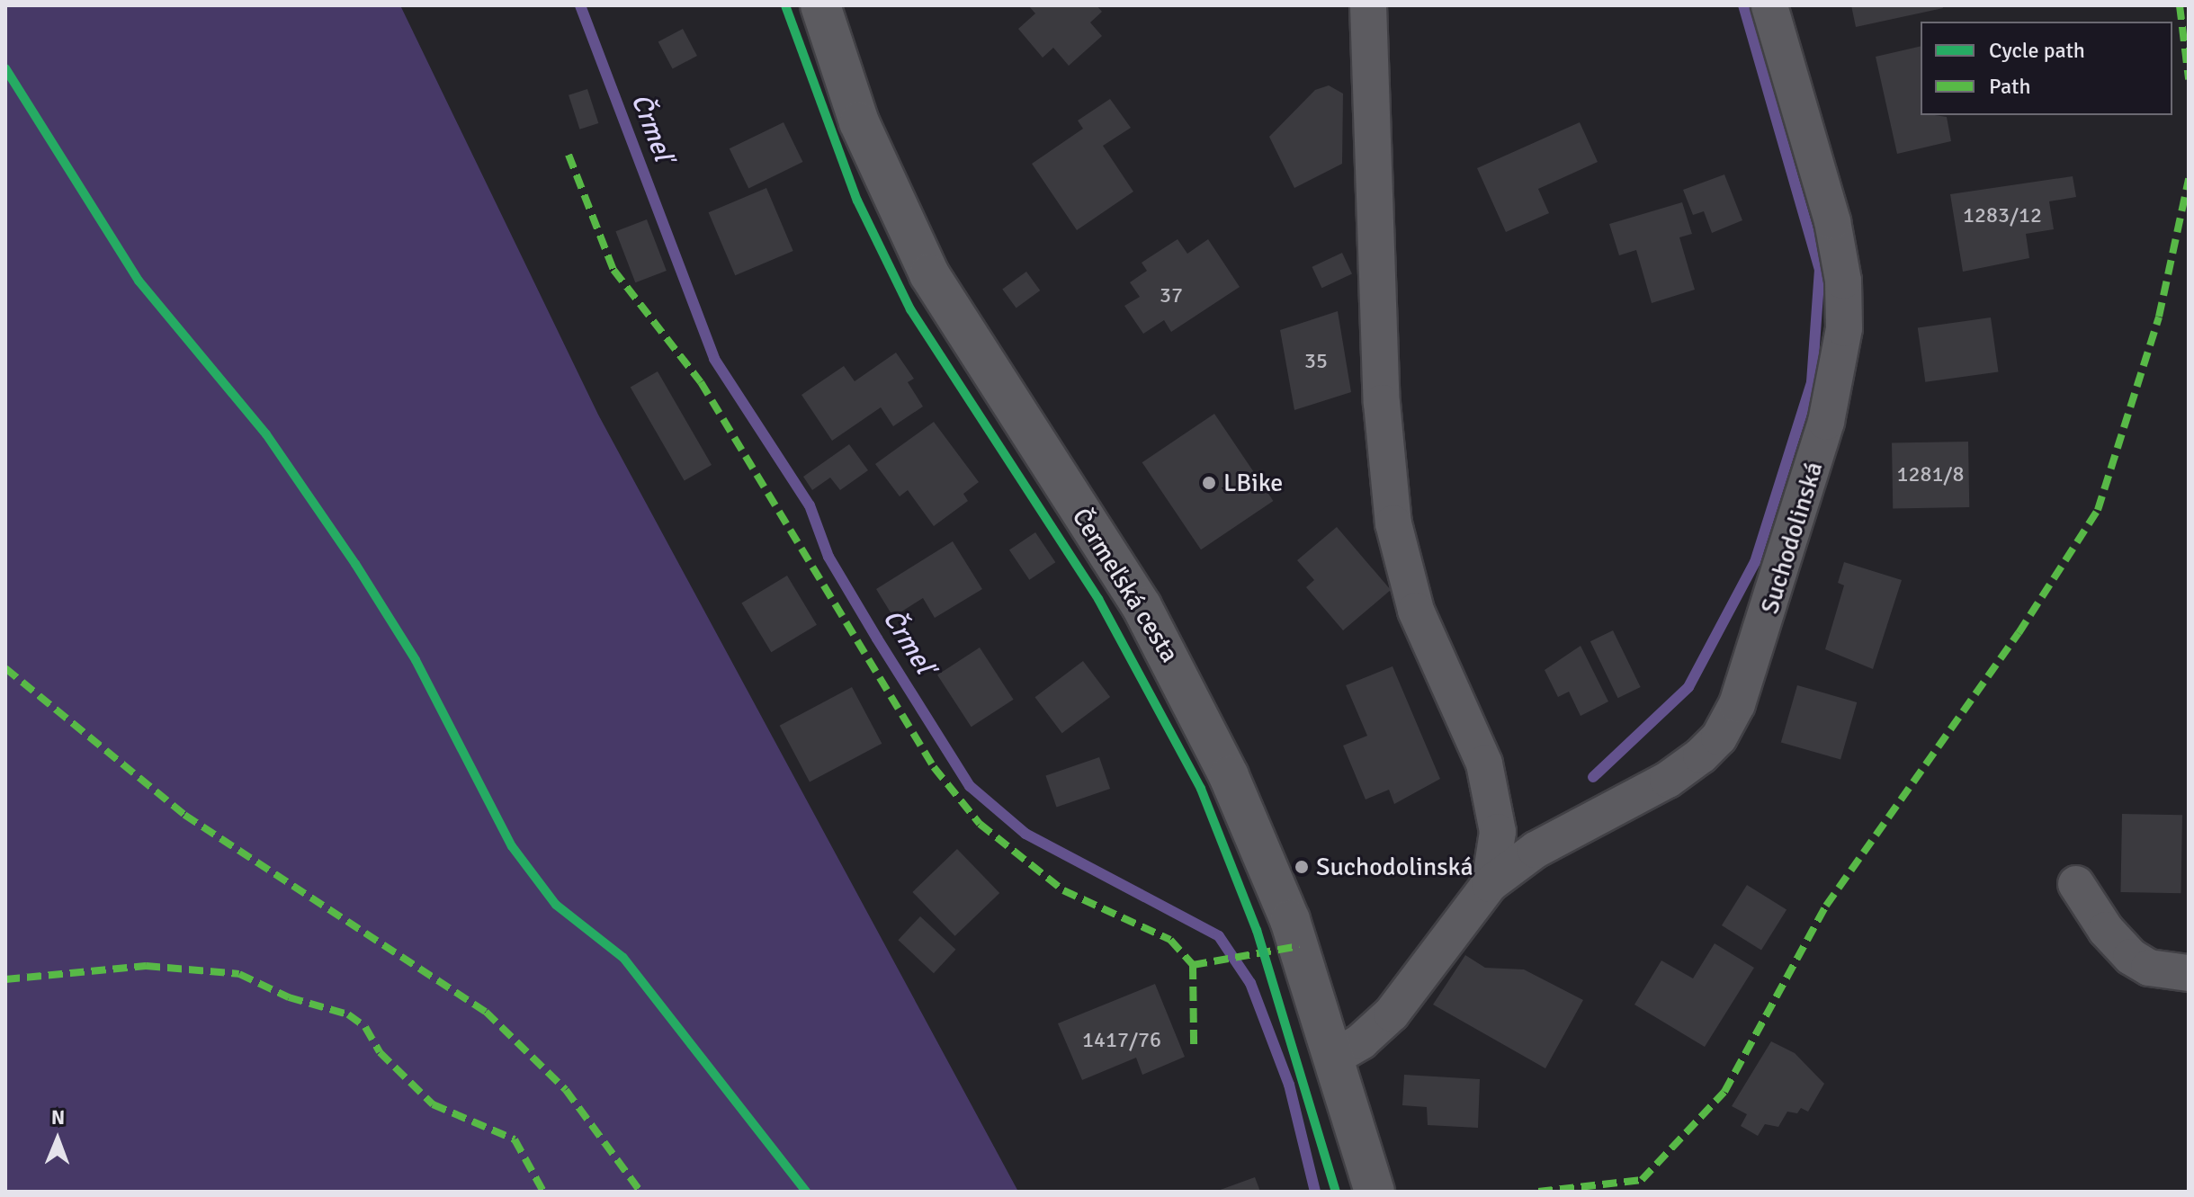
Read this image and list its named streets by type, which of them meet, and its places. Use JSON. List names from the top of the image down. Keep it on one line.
{"streets":{"main road":["Čermeľská cesta"],"street":["Suchodolinská"]},"crossings":[["Suchodolinská","Čermeľská cesta"]],"water":["Črmeľ"],"places":["LBike","Suchodolinská"],"house_numbers":["1283/12","37","35","1281/8","1417/76"],"legend":["Cycle path","Path"],"north":"top"}
